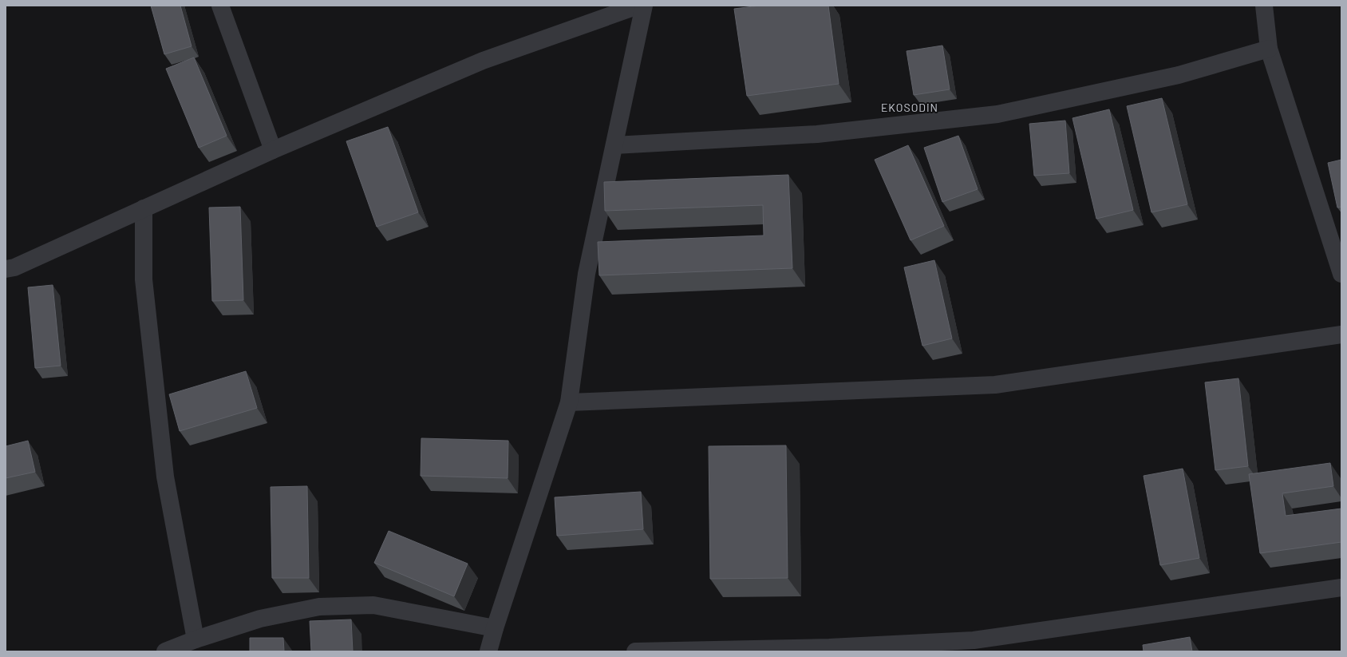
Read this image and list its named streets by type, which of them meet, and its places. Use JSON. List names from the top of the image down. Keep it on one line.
{"districts":["EKOSODIN"]}
